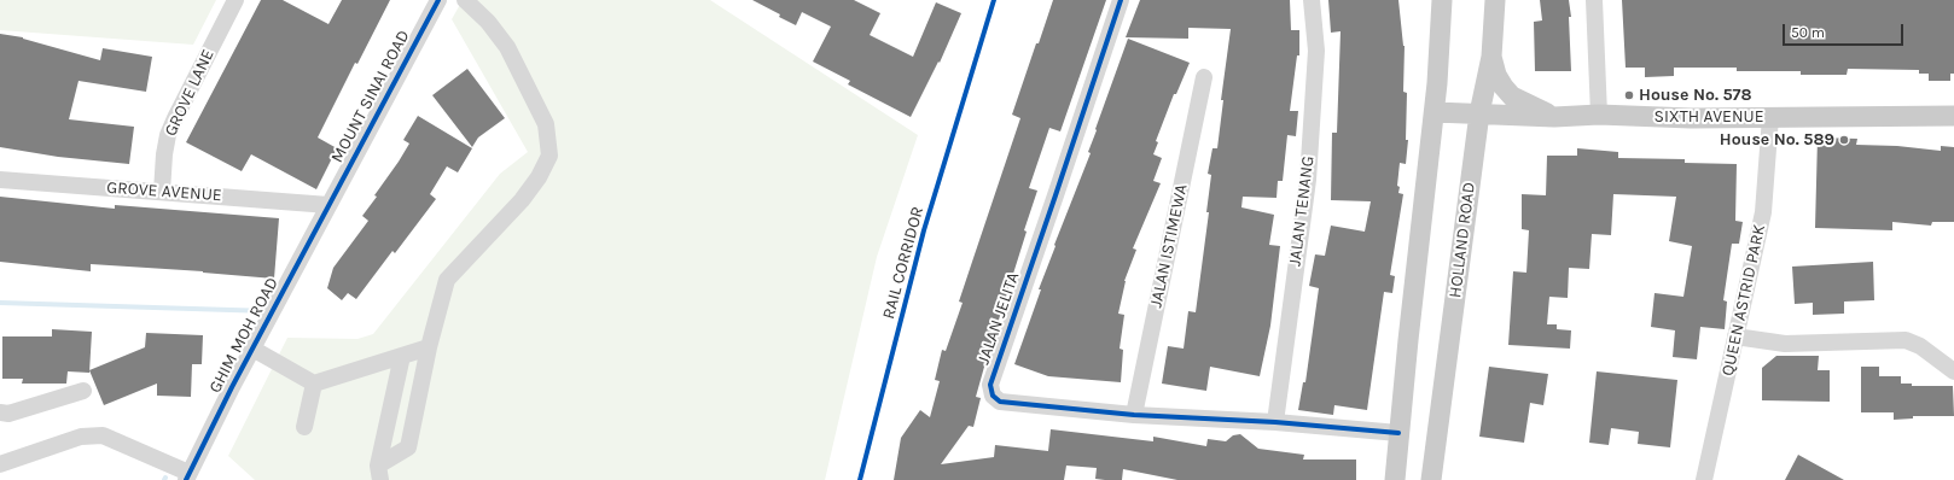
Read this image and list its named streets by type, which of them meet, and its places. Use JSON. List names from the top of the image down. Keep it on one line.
{"streets":{"main road":["SIXTH AVENUE","HOLLAND ROAD"],"street":["GROVE LANE","MOUNT SINAI ROAD","GROVE AVENUE","JALAN TENANG","JALAN ISTIMEWA","QUEEN ASTRID PARK","JALAN JELITA","GHIM MOH ROAD"],"cycle path":["RAIL CORRIDOR"]},"crossings":[["GROVE LANE","GROVE AVENUE"],["MOUNT SINAI ROAD","GROVE AVENUE"],["MOUNT SINAI ROAD","GHIM MOH ROAD"],["SIXTH AVENUE","HOLLAND ROAD"],["SIXTH AVENUE","QUEEN ASTRID PARK"],["GROVE AVENUE","GHIM MOH ROAD"],["JALAN TENANG","JALAN JELITA"],["JALAN ISTIMEWA","JALAN JELITA"]],"places":["House No. 578","House No. 589"],"scale_bar":"50 m"}
